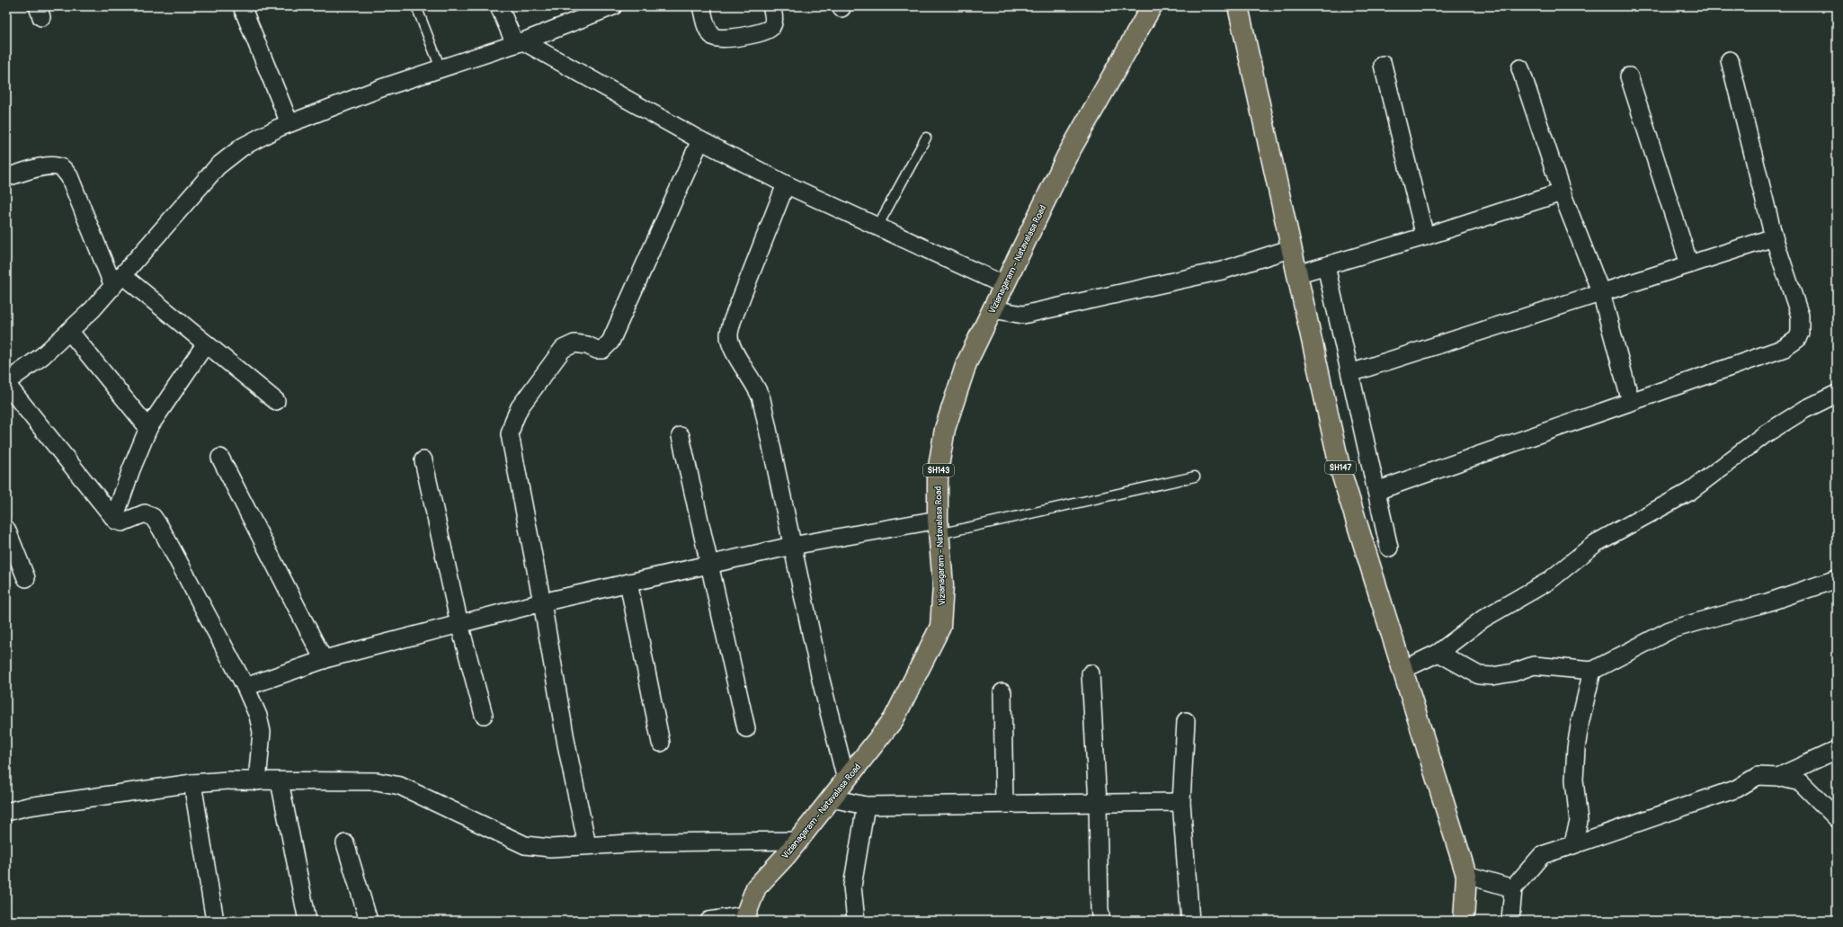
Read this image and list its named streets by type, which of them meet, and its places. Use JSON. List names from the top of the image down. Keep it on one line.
{"streets":{"main road":["Vizianagaram - Natavalasa Road","SH147","SH143"]}}
